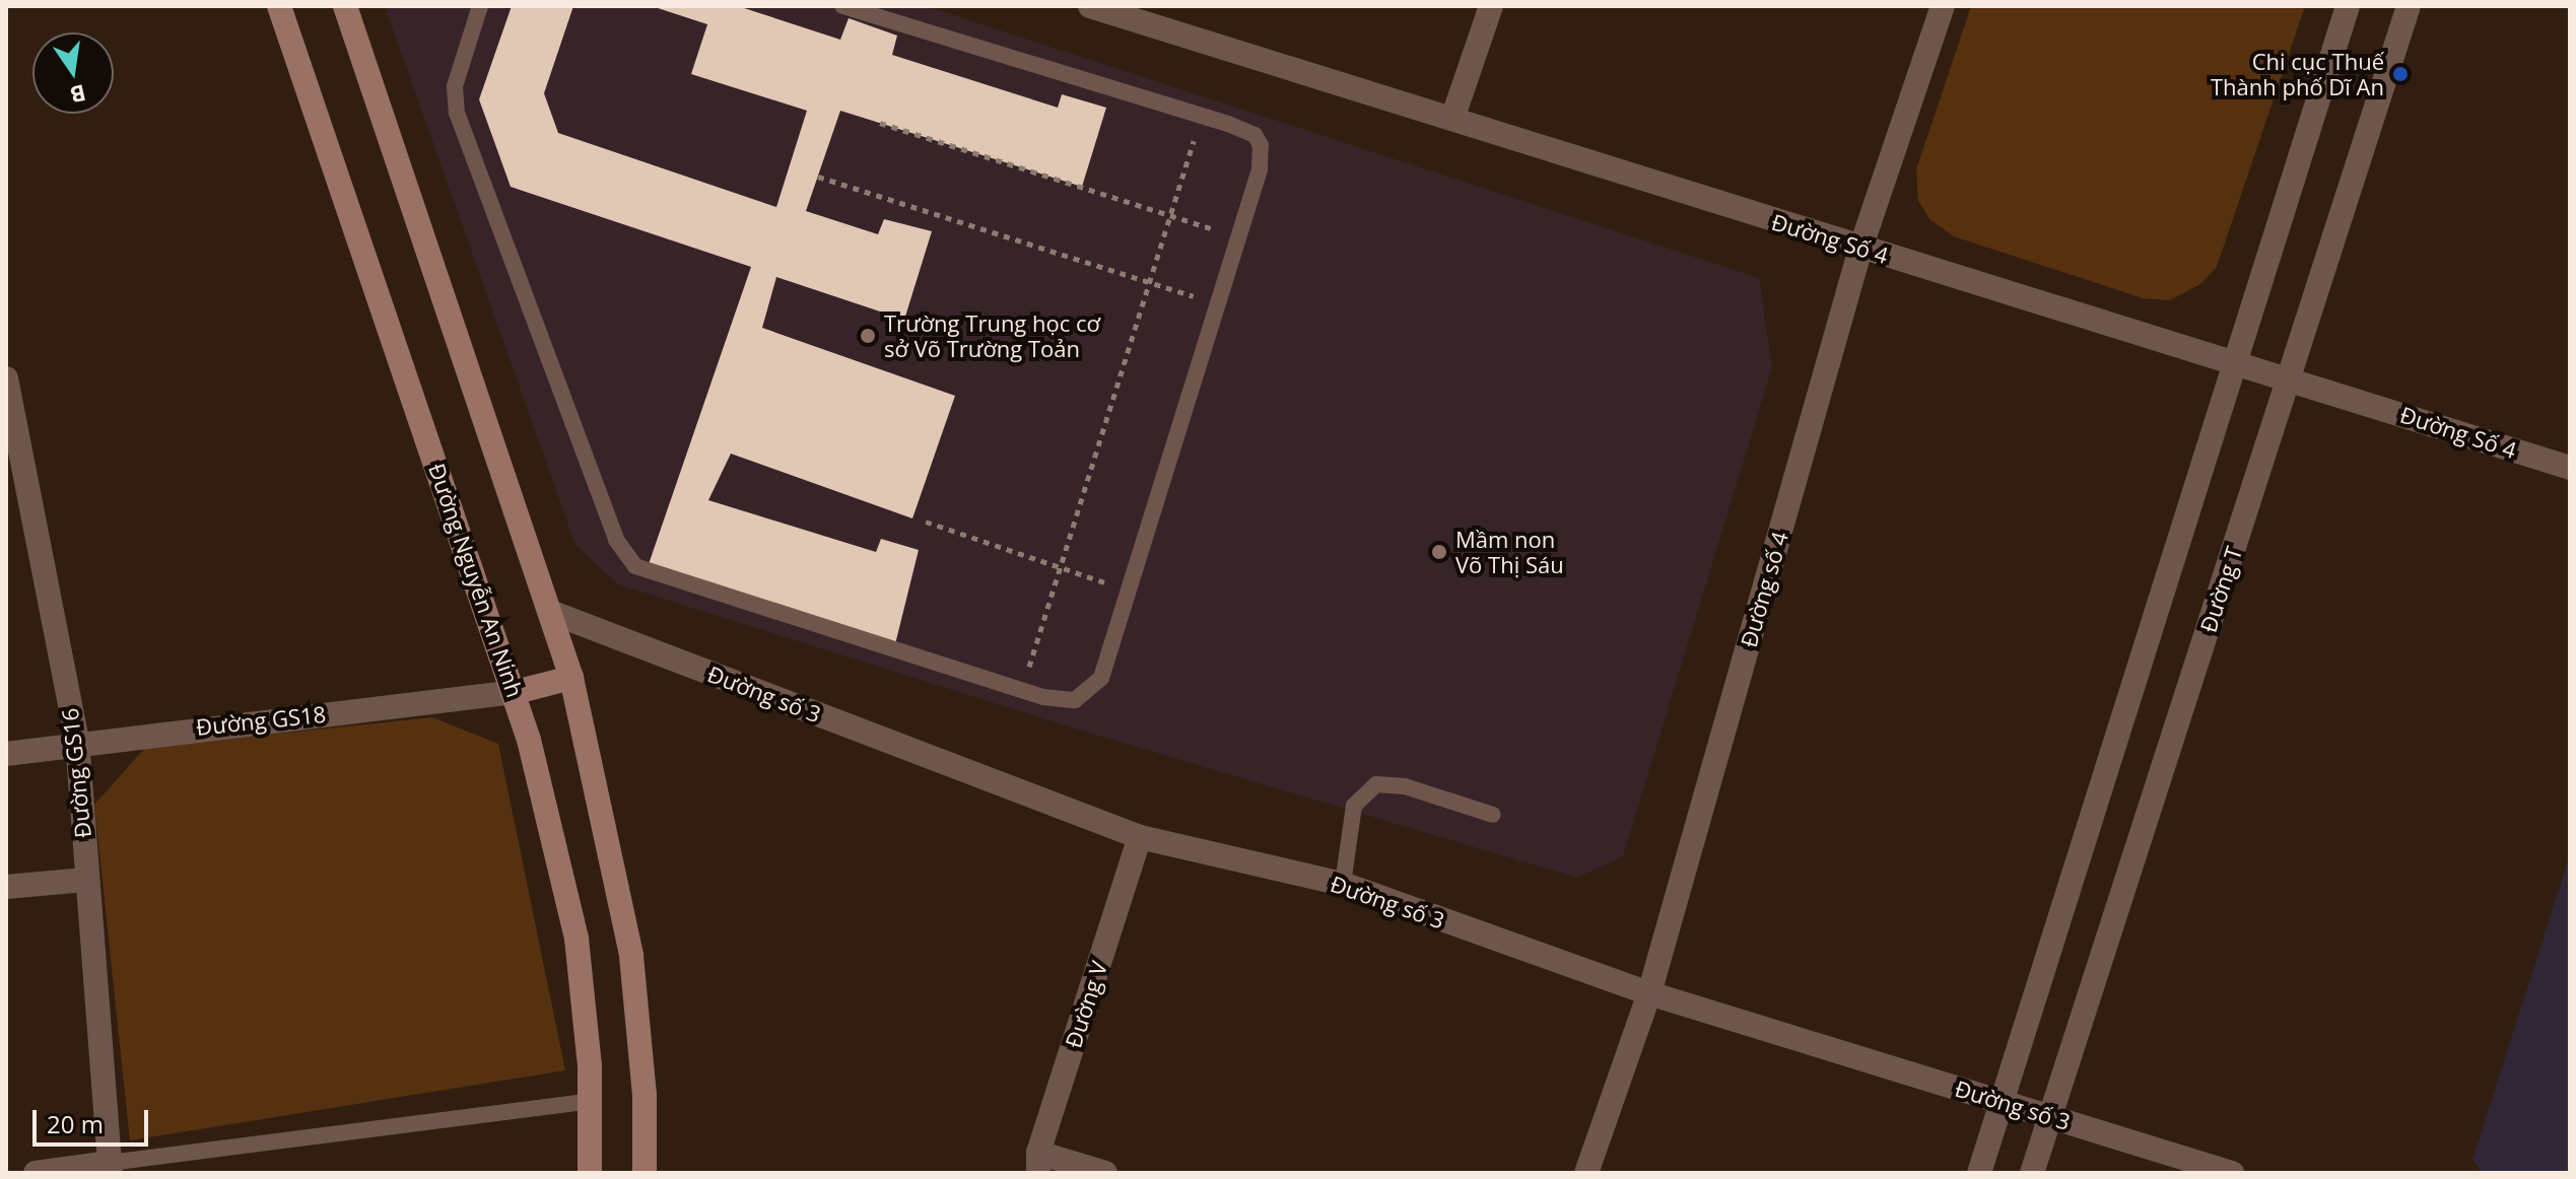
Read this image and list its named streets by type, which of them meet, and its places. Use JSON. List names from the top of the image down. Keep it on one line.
{"streets":{"main road":["Đường Nguyễn An Ninh"],"street":["Đường Số 4","Đường số 4","Đường T","Đường số 3","Đường GS18","Đường GS16","Đường V"]},"crossings":[["Đường Số 4","Đường số 4"],["Đường Số 4","Đường T"],["Đường Nguyễn An Ninh","Đường GS18"],["Đường số 4","Đường số 3"],["Đường T","Đường số 3"],["Đường số 3","Đường V"],["Đường GS18","Đường GS16"]],"places":["Chi cục Thuế Thành phố Dĩ An","Trường Trung học cơ sở Võ Trường Toản","Mầm non Võ Thị Sáu"],"scale_bar":"20 m","north":"bottom"}
